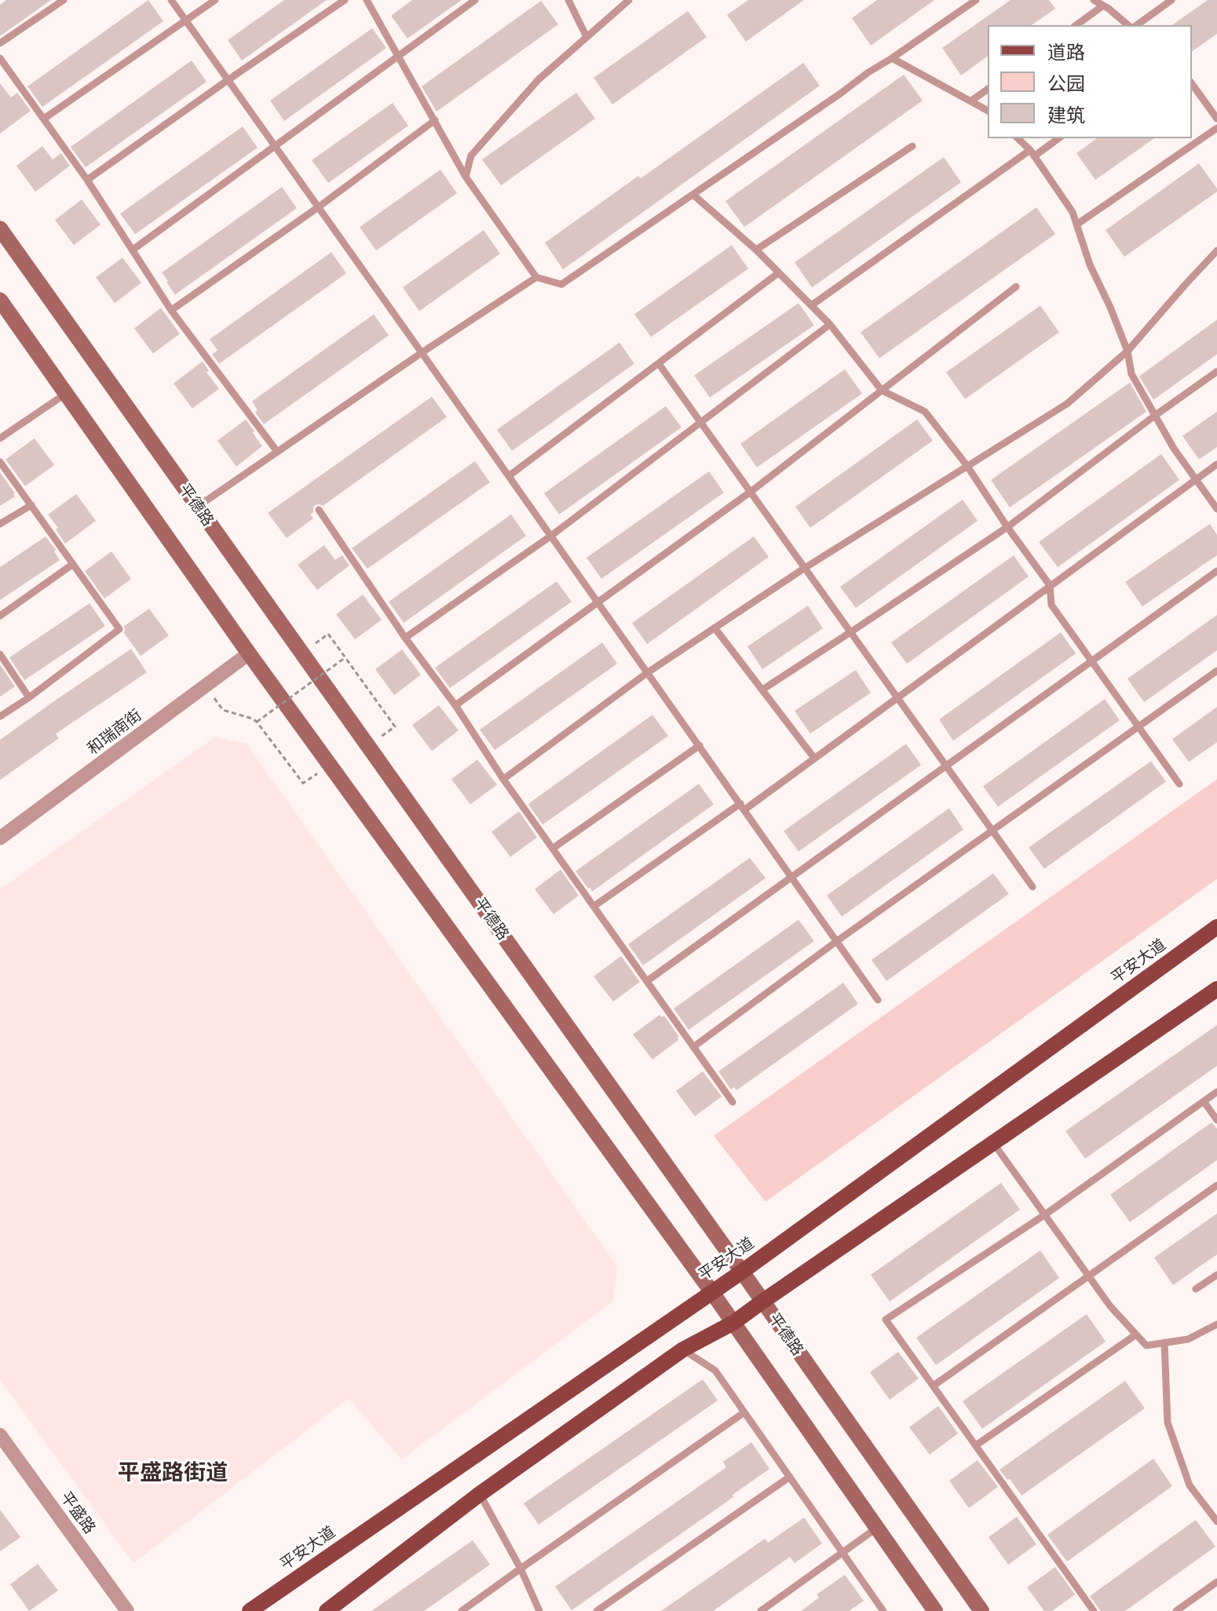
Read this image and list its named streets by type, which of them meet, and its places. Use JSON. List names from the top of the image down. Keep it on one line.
{"streets":{"main road":["平德路","平安大道"],"street":["和瑞南街","平盛路"]},"crossings":[["平德路","平安大道"]],"districts":["平盛路街道"],"legend":["道路","公园","建筑"]}
